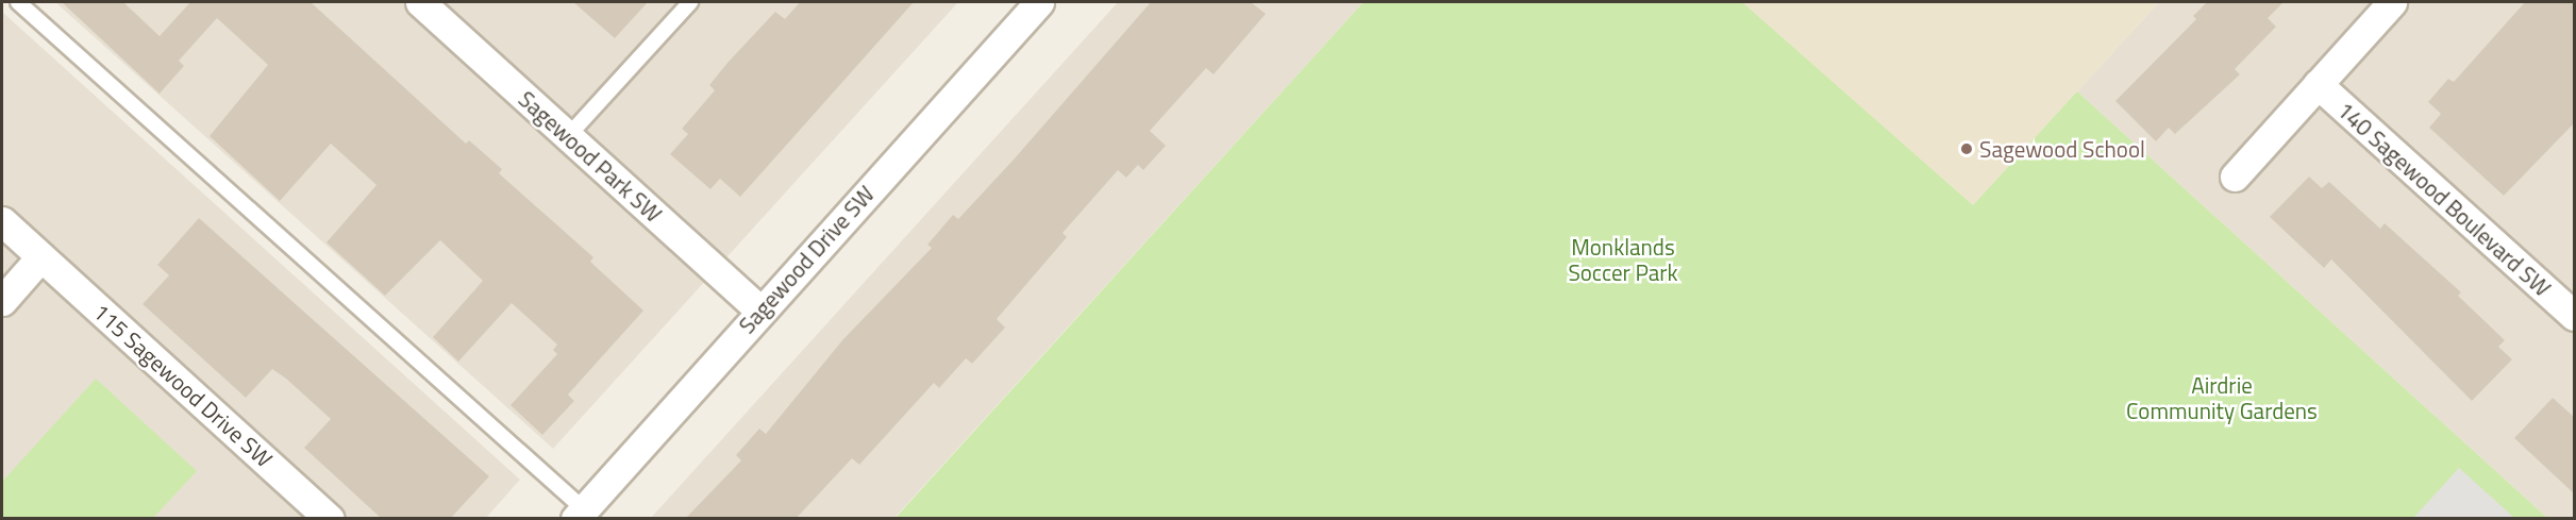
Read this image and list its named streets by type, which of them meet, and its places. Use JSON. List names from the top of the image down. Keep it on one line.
{"streets":{"street":["Sagewood Park SW","140 Sagewood Boulevard SW","Sagewood Drive SW","115 Sagewood Drive SW"]},"crossings":[["Sagewood Park SW","Sagewood Drive SW"]],"parks":["Monklands Soccer Park","Airdrie Community Gardens"],"places":["Sagewood School"]}
